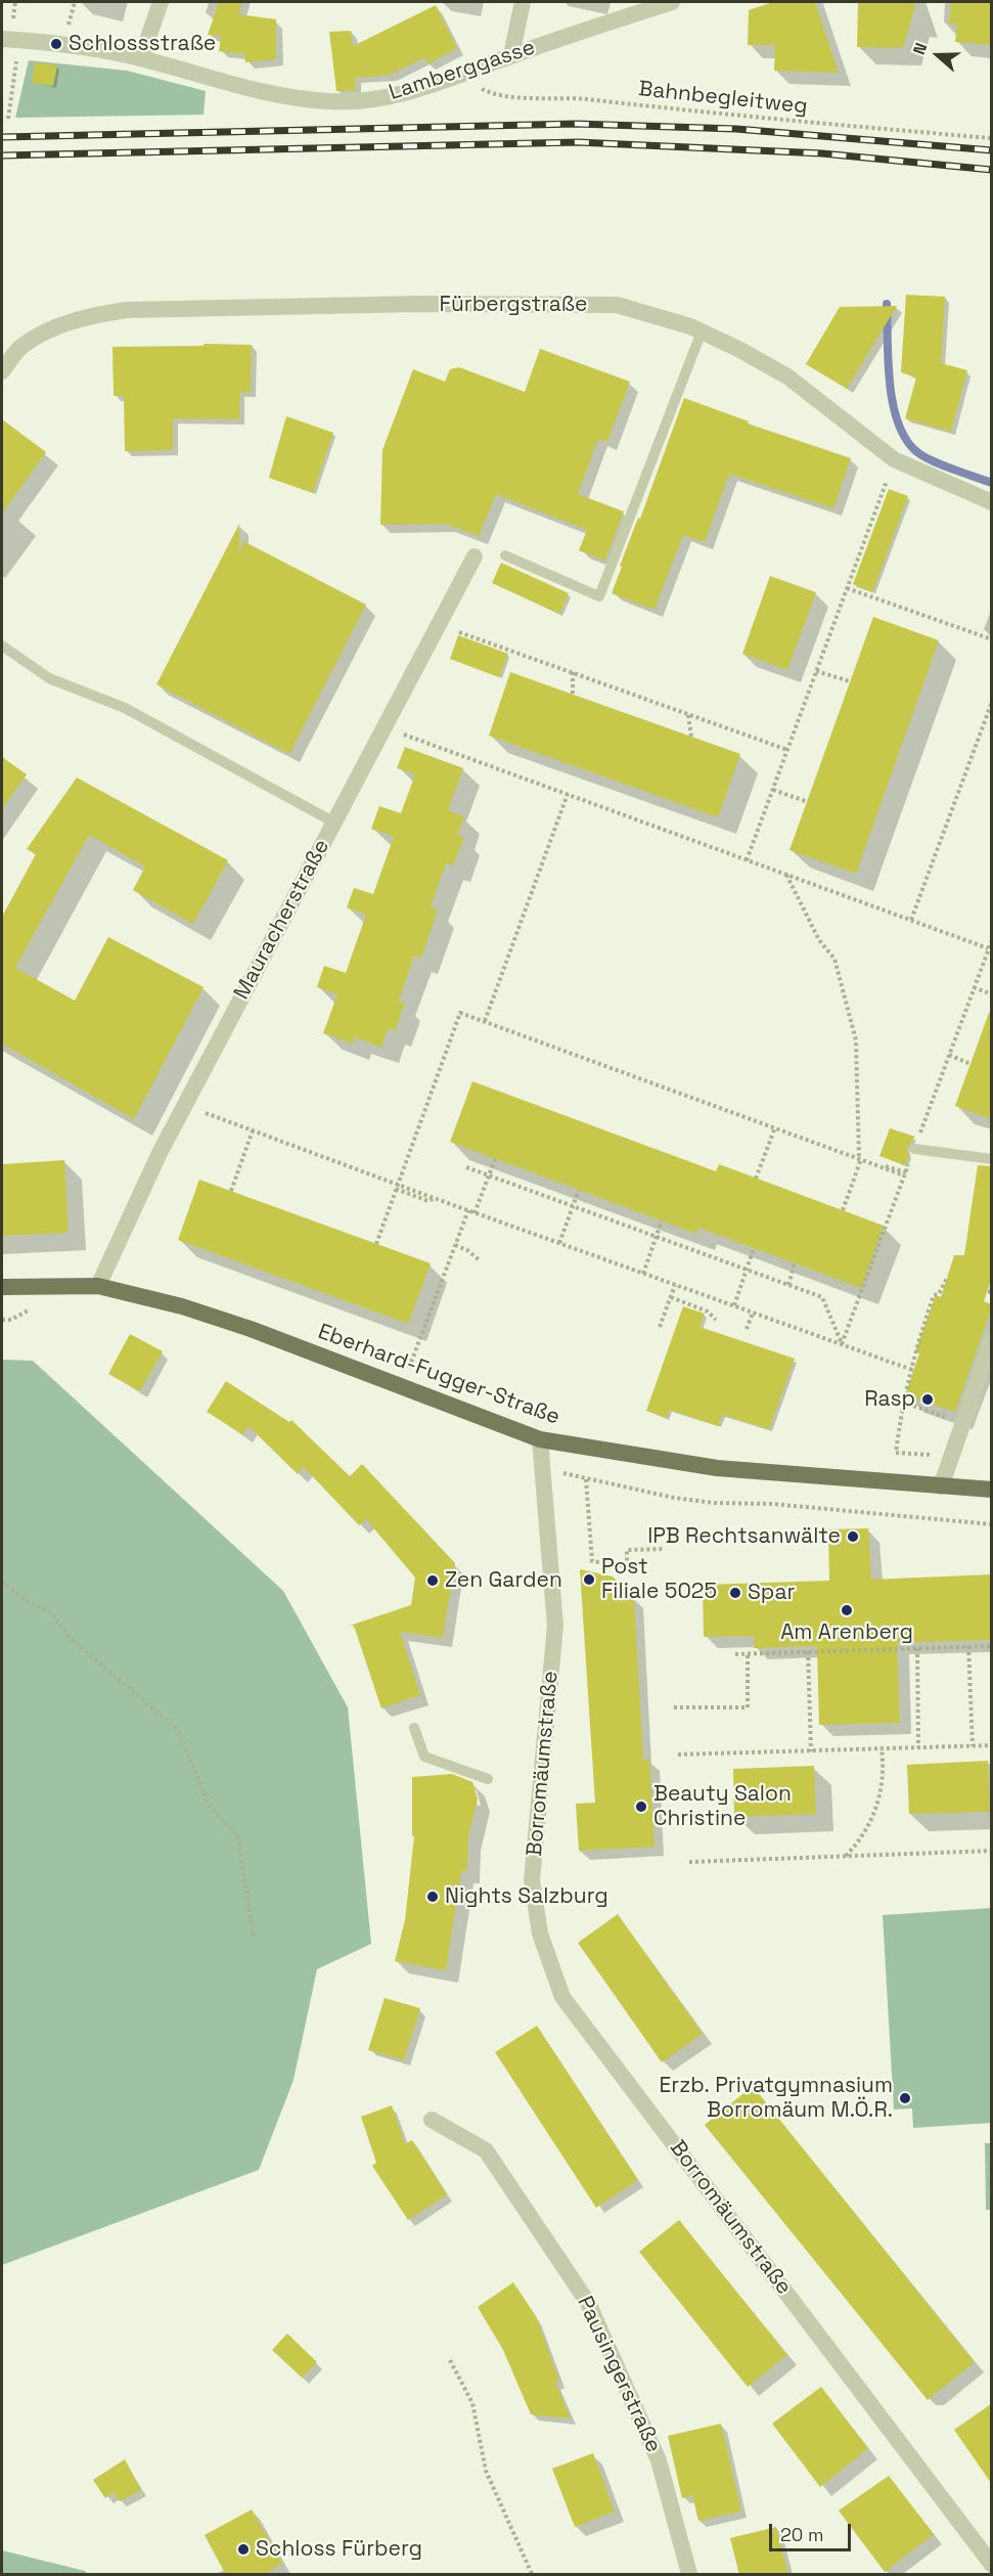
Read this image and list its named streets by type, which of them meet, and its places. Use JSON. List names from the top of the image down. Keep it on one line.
{"streets":{"main road":["Eberhard-Fugger-Straße"],"street":["Lamberggasse","Fürbergstraße","Mauracherstraße","Borromäumstraße","Pausingerstraße"],"path":["Bahnbegleitweg"]},"crossings":[["Lamberggasse","Bahnbegleitweg"],["Mauracherstraße","Eberhard-Fugger-Straße"],["Eberhard-Fugger-Straße","Borromäumstraße"]],"places":["Schlossstraße","Rasp","IPB Rechtsanwälte","Post Filiale 5025","Zen Garden","Spar","Am Arenberg","Beauty Salon Christine","Nights Salzburg","Erzb. Privatgymnasium Borromäum M.Ö.R.","Schloss Fürberg"],"scale_bar":"20 m","north":"left"}
